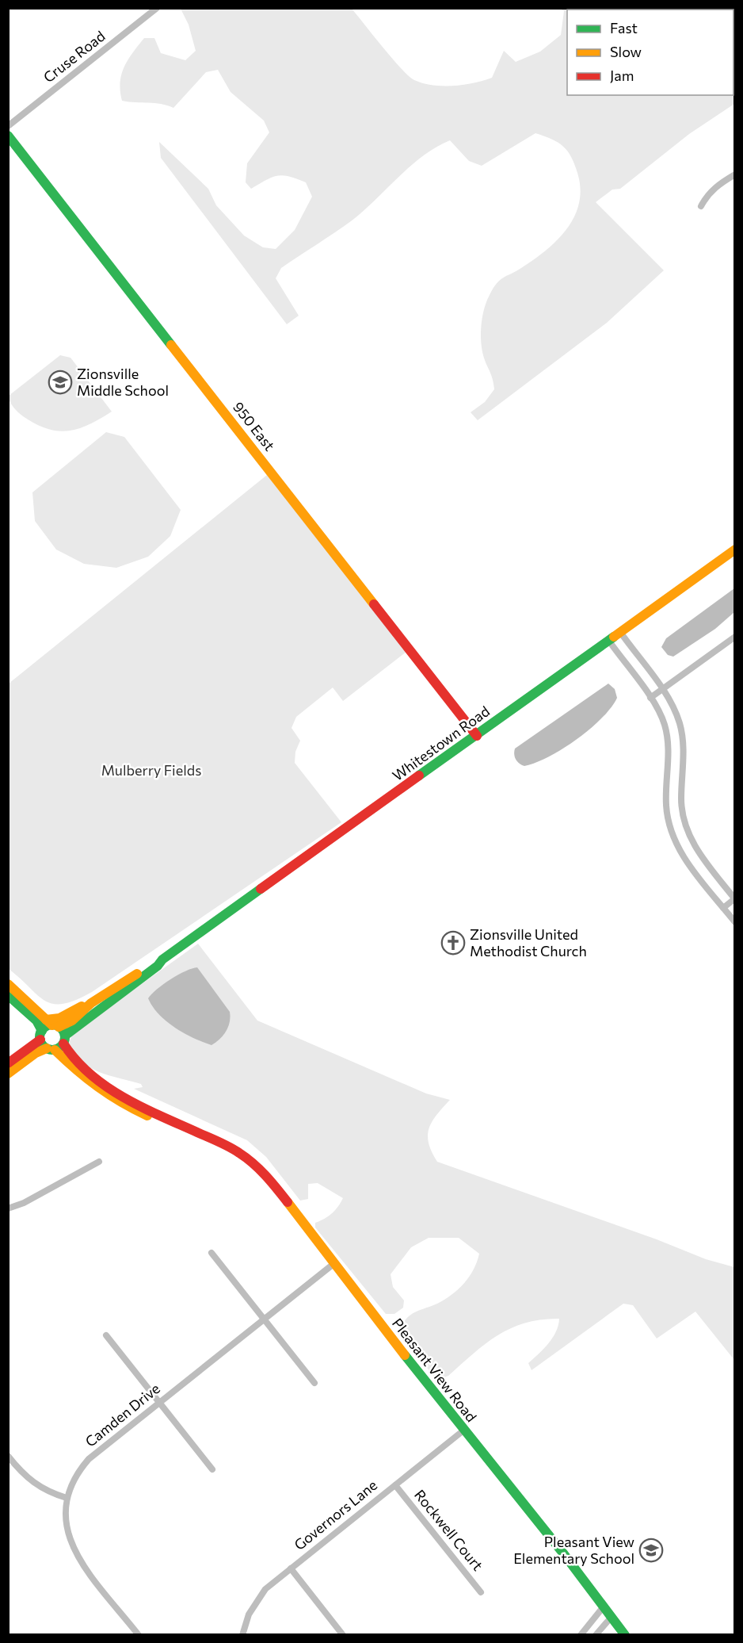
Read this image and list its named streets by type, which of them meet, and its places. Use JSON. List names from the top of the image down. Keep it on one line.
{"streets":{"street":["Cruse Road","950 East","Whitestown Road","Pleasant View Road","Camden Drive","Governors Lane","Rockwell Court"]},"crossings":[["950 East","Whitestown Road"],["Whitestown Road","Pleasant View Road"],["Pleasant View Road","Camden Drive"],["Pleasant View Road","Governors Lane"],["Governors Lane","Rockwell Court"]],"parks":["Mulberry Fields"],"places":{"school or university":["Zionsville Middle School","Pleasant View Elementary School"],"church":["Zionsville United Methodist Church"]},"legend":["Fast","Slow","Jam"]}
